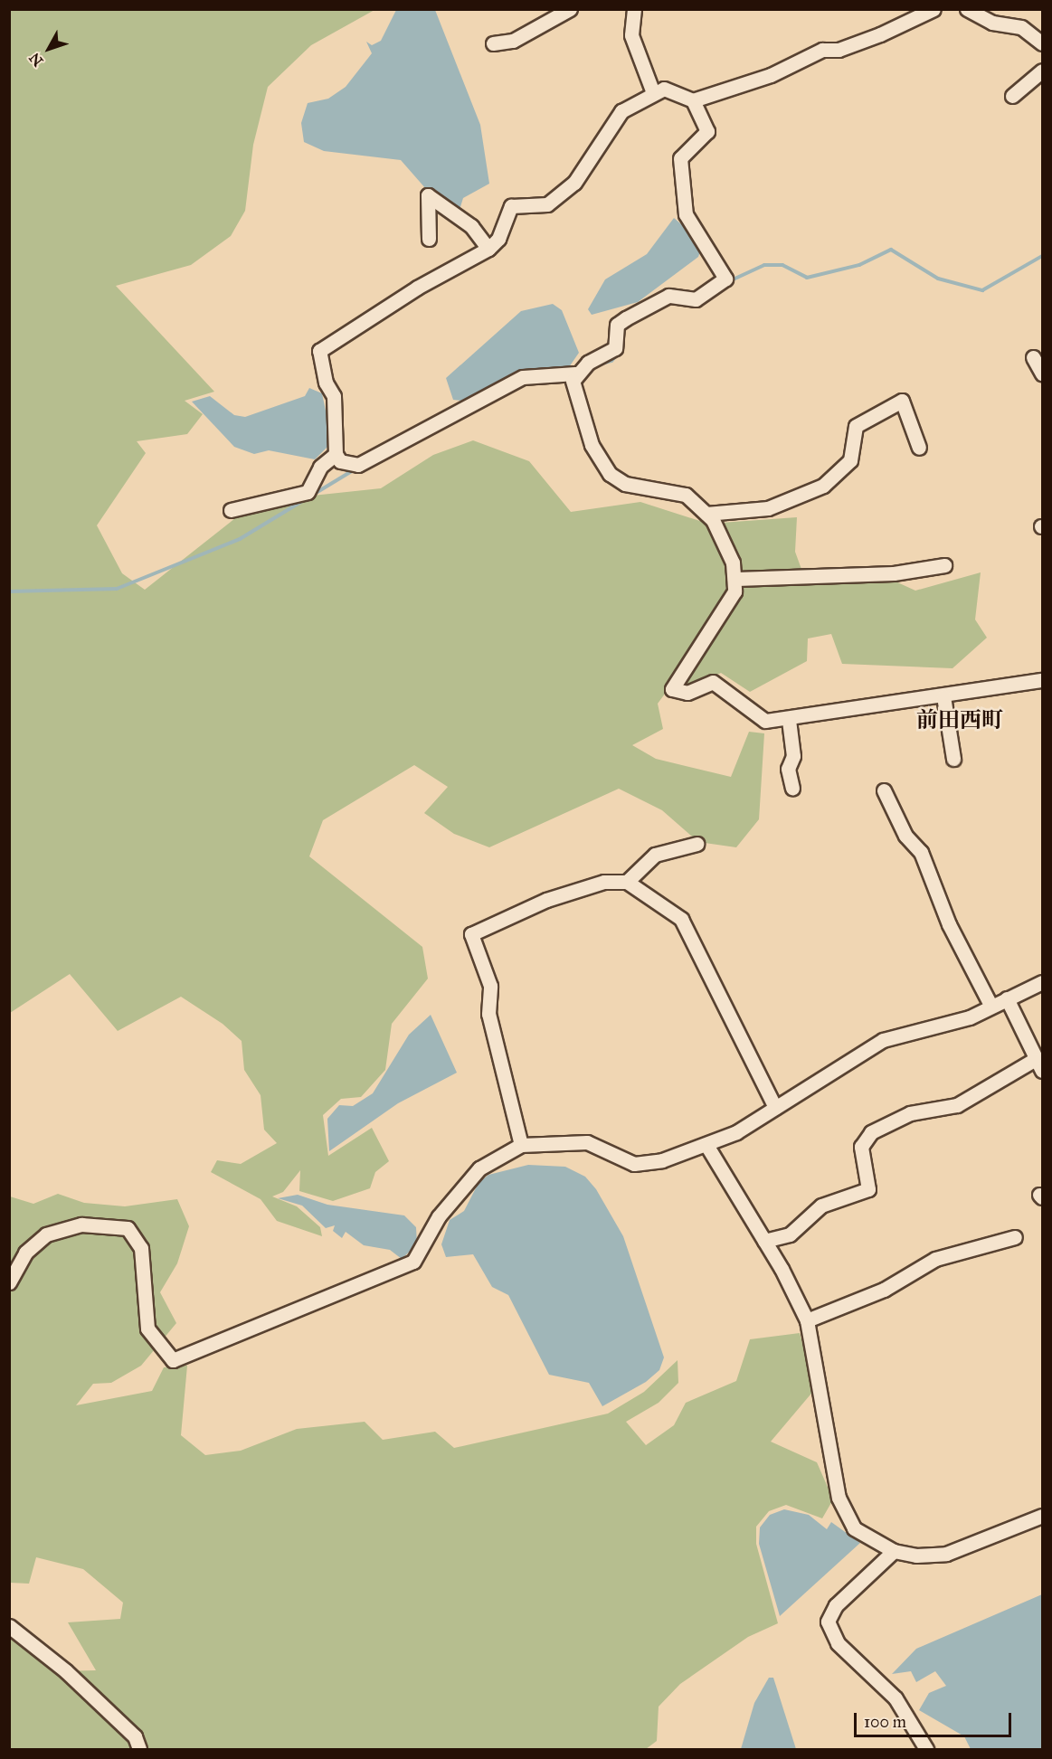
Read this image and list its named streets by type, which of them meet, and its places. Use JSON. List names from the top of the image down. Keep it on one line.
{"districts":["前田西町"],"scale_bar":"100 m","north":"bottom left"}
